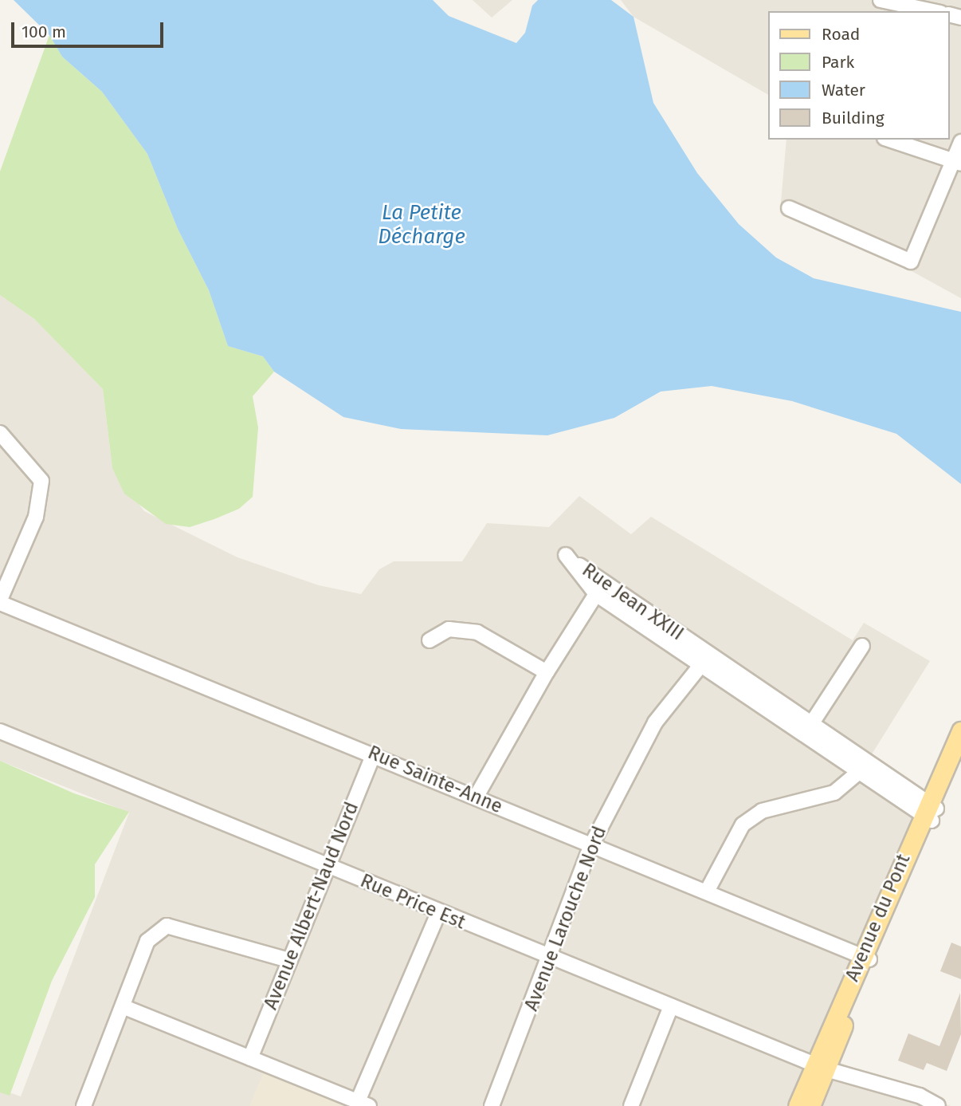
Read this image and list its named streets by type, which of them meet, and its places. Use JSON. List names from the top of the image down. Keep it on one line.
{"streets":{"main road":["Avenue du Pont"],"street":["Rue Jean XXIII","Rue Sainte-Anne","Rue Price Est","Avenue Albert-Naud Nord","Avenue Larouche Nord"]},"crossings":[["Rue Jean XXIII","Avenue du Pont"],["Rue Jean XXIII","Avenue Larouche Nord"],["Rue Sainte-Anne","Avenue Albert-Naud Nord"],["Rue Sainte-Anne","Avenue du Pont"],["Rue Sainte-Anne","Avenue Larouche Nord"],["Rue Price Est","Avenue Albert-Naud Nord"],["Rue Price Est","Avenue du Pont"],["Rue Price Est","Avenue Larouche Nord"]],"water":["La Petite Décharge"],"legend":["Road","Park","Water","Building"],"scale_bar":"100 m"}
